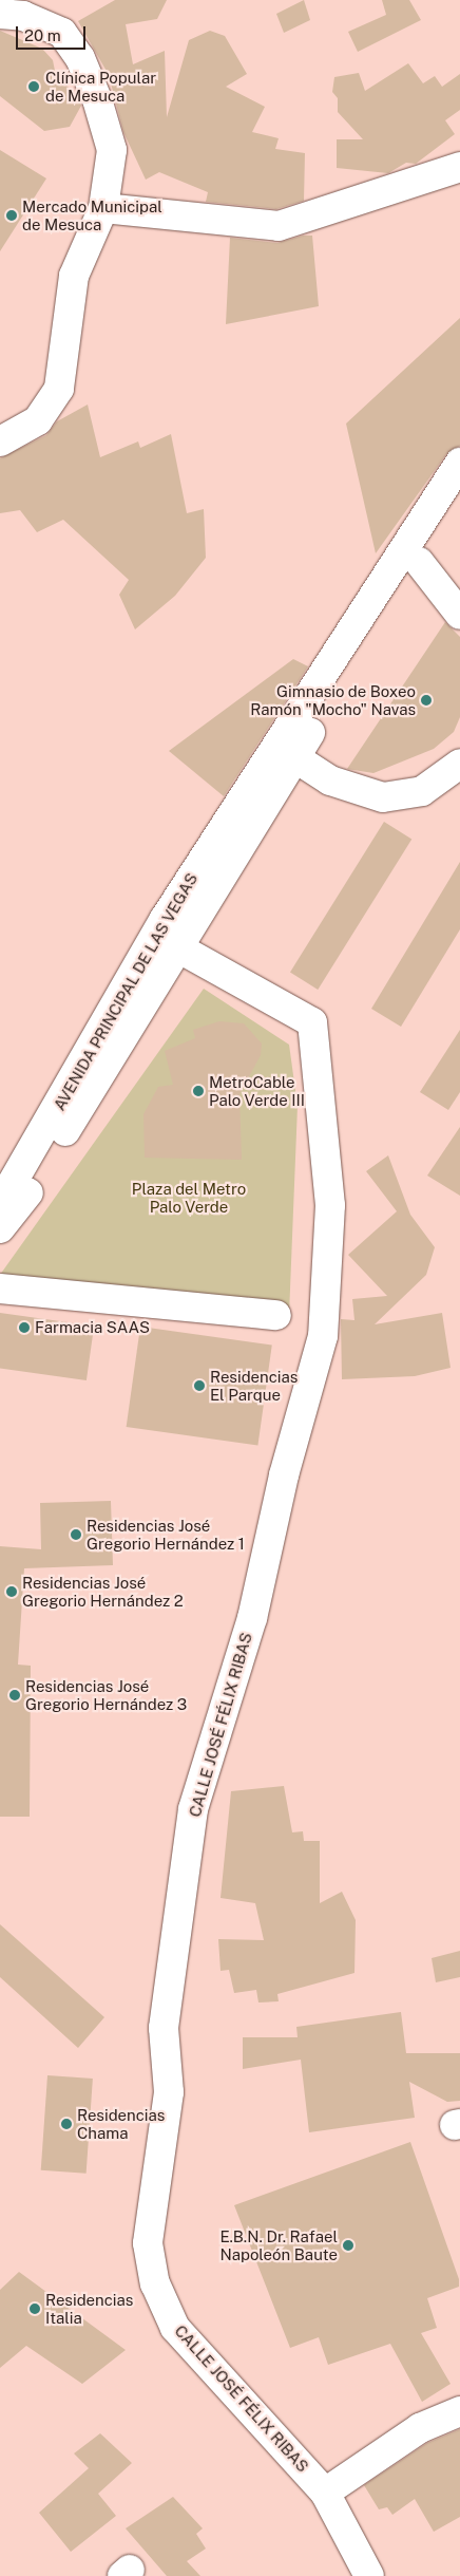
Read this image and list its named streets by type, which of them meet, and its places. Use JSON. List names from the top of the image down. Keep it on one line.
{"streets":{"street":["AVENIDA PRINCIPAL DE LAS VEGAS","CALLE JOSÉ FÉLIX RIBAS"]},"crossings":[["AVENIDA PRINCIPAL DE LAS VEGAS","CALLE JOSÉ FÉLIX RIBAS"]],"parks":["Plaza del Metro Palo Verde"],"places":["Clínica Popular de Mesuca","Mercado Municipal de Mesuca","Gimnasio de Boxeo Ramón \"Mocho\" Navas","MetroCable Palo Verde III","Farmacia SAAS","Residencias El Parque","Residencias José Gregorio Hernández 1","Residencias José Gregorio Hernández 2","Residencias José Gregorio Hernández 3","Residencias Chama","E.B.N. Dr. Rafael Napoleón Baute","Residencias Italia"],"scale_bar":"20 m"}
